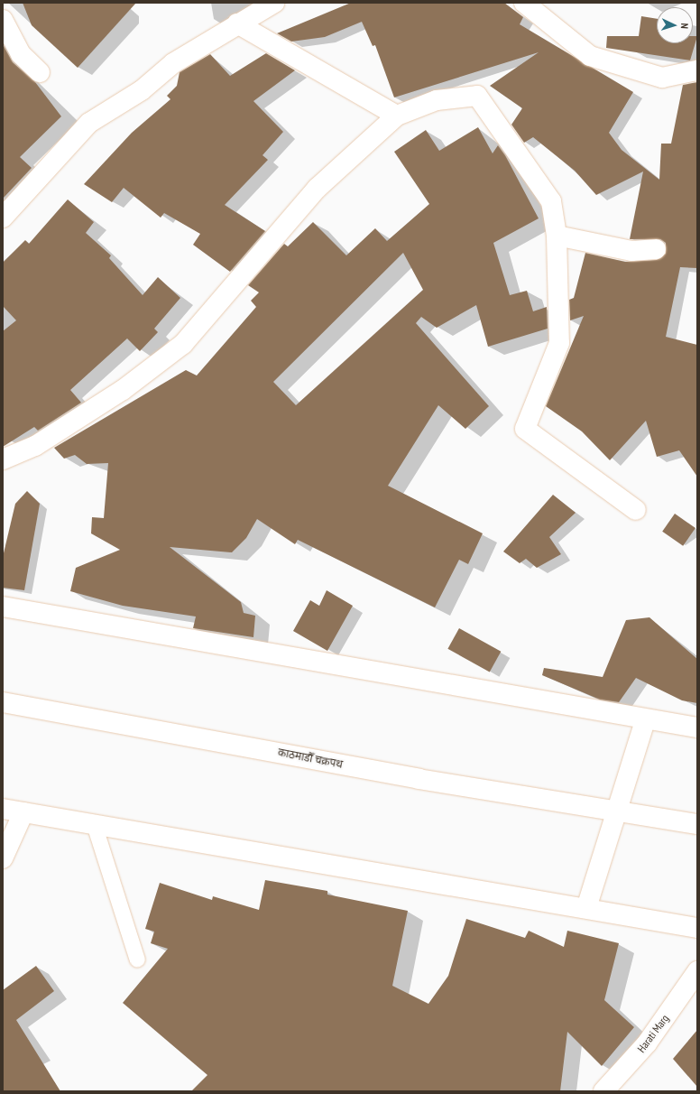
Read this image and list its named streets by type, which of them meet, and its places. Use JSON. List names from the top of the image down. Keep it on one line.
{"streets":{"main road":["काठमाडाैँ चक्रपथ","Harati Marg"]},"north":"right"}
